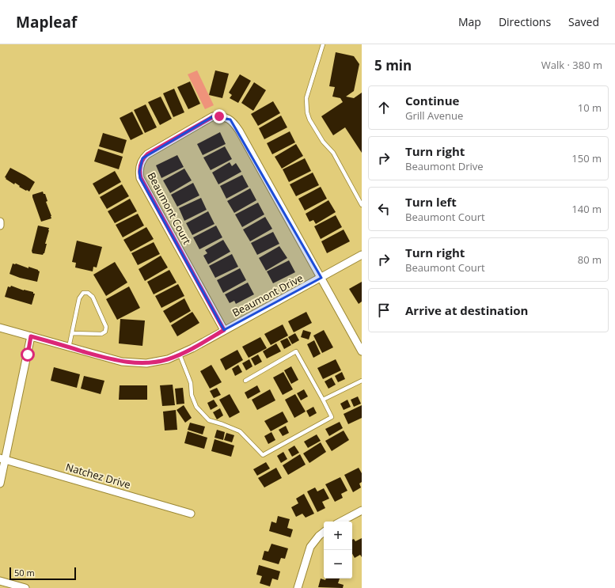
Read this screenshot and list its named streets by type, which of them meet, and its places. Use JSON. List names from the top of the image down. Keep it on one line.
{"streets":{"street":["Beaumont Court","Beaumont Drive","Natchez Drive"]},"crossings":[["Beaumont Court","Beaumont Drive"]],"scale_bar":"50 m","page":{"header":"Mapleaf","nav":["Map","Directions","Saved"],"heading":["5 min","Walk · 380 m"],"list":[["Continue","Grill Avenue","10 m"],["Turn right","Beaumont Drive","150 m"],["Turn left","Beaumont Court","140 m"],["Turn right","Beaumont Court","80 m"],"Arrive at destination"],"map_buttons":["+","−"],"scale":"50 m"}}
